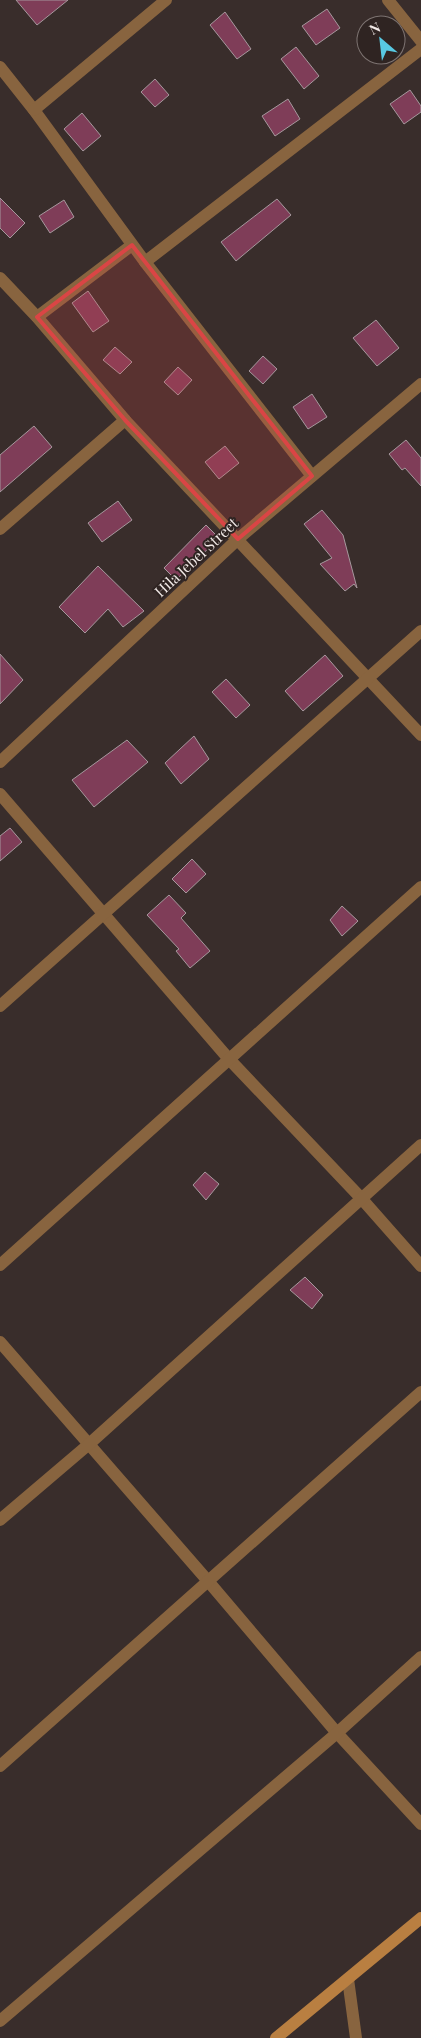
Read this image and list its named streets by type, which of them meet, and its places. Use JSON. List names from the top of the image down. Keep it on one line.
{"streets":{"street":["Hila Jebel Street"]},"north":"top left"}
